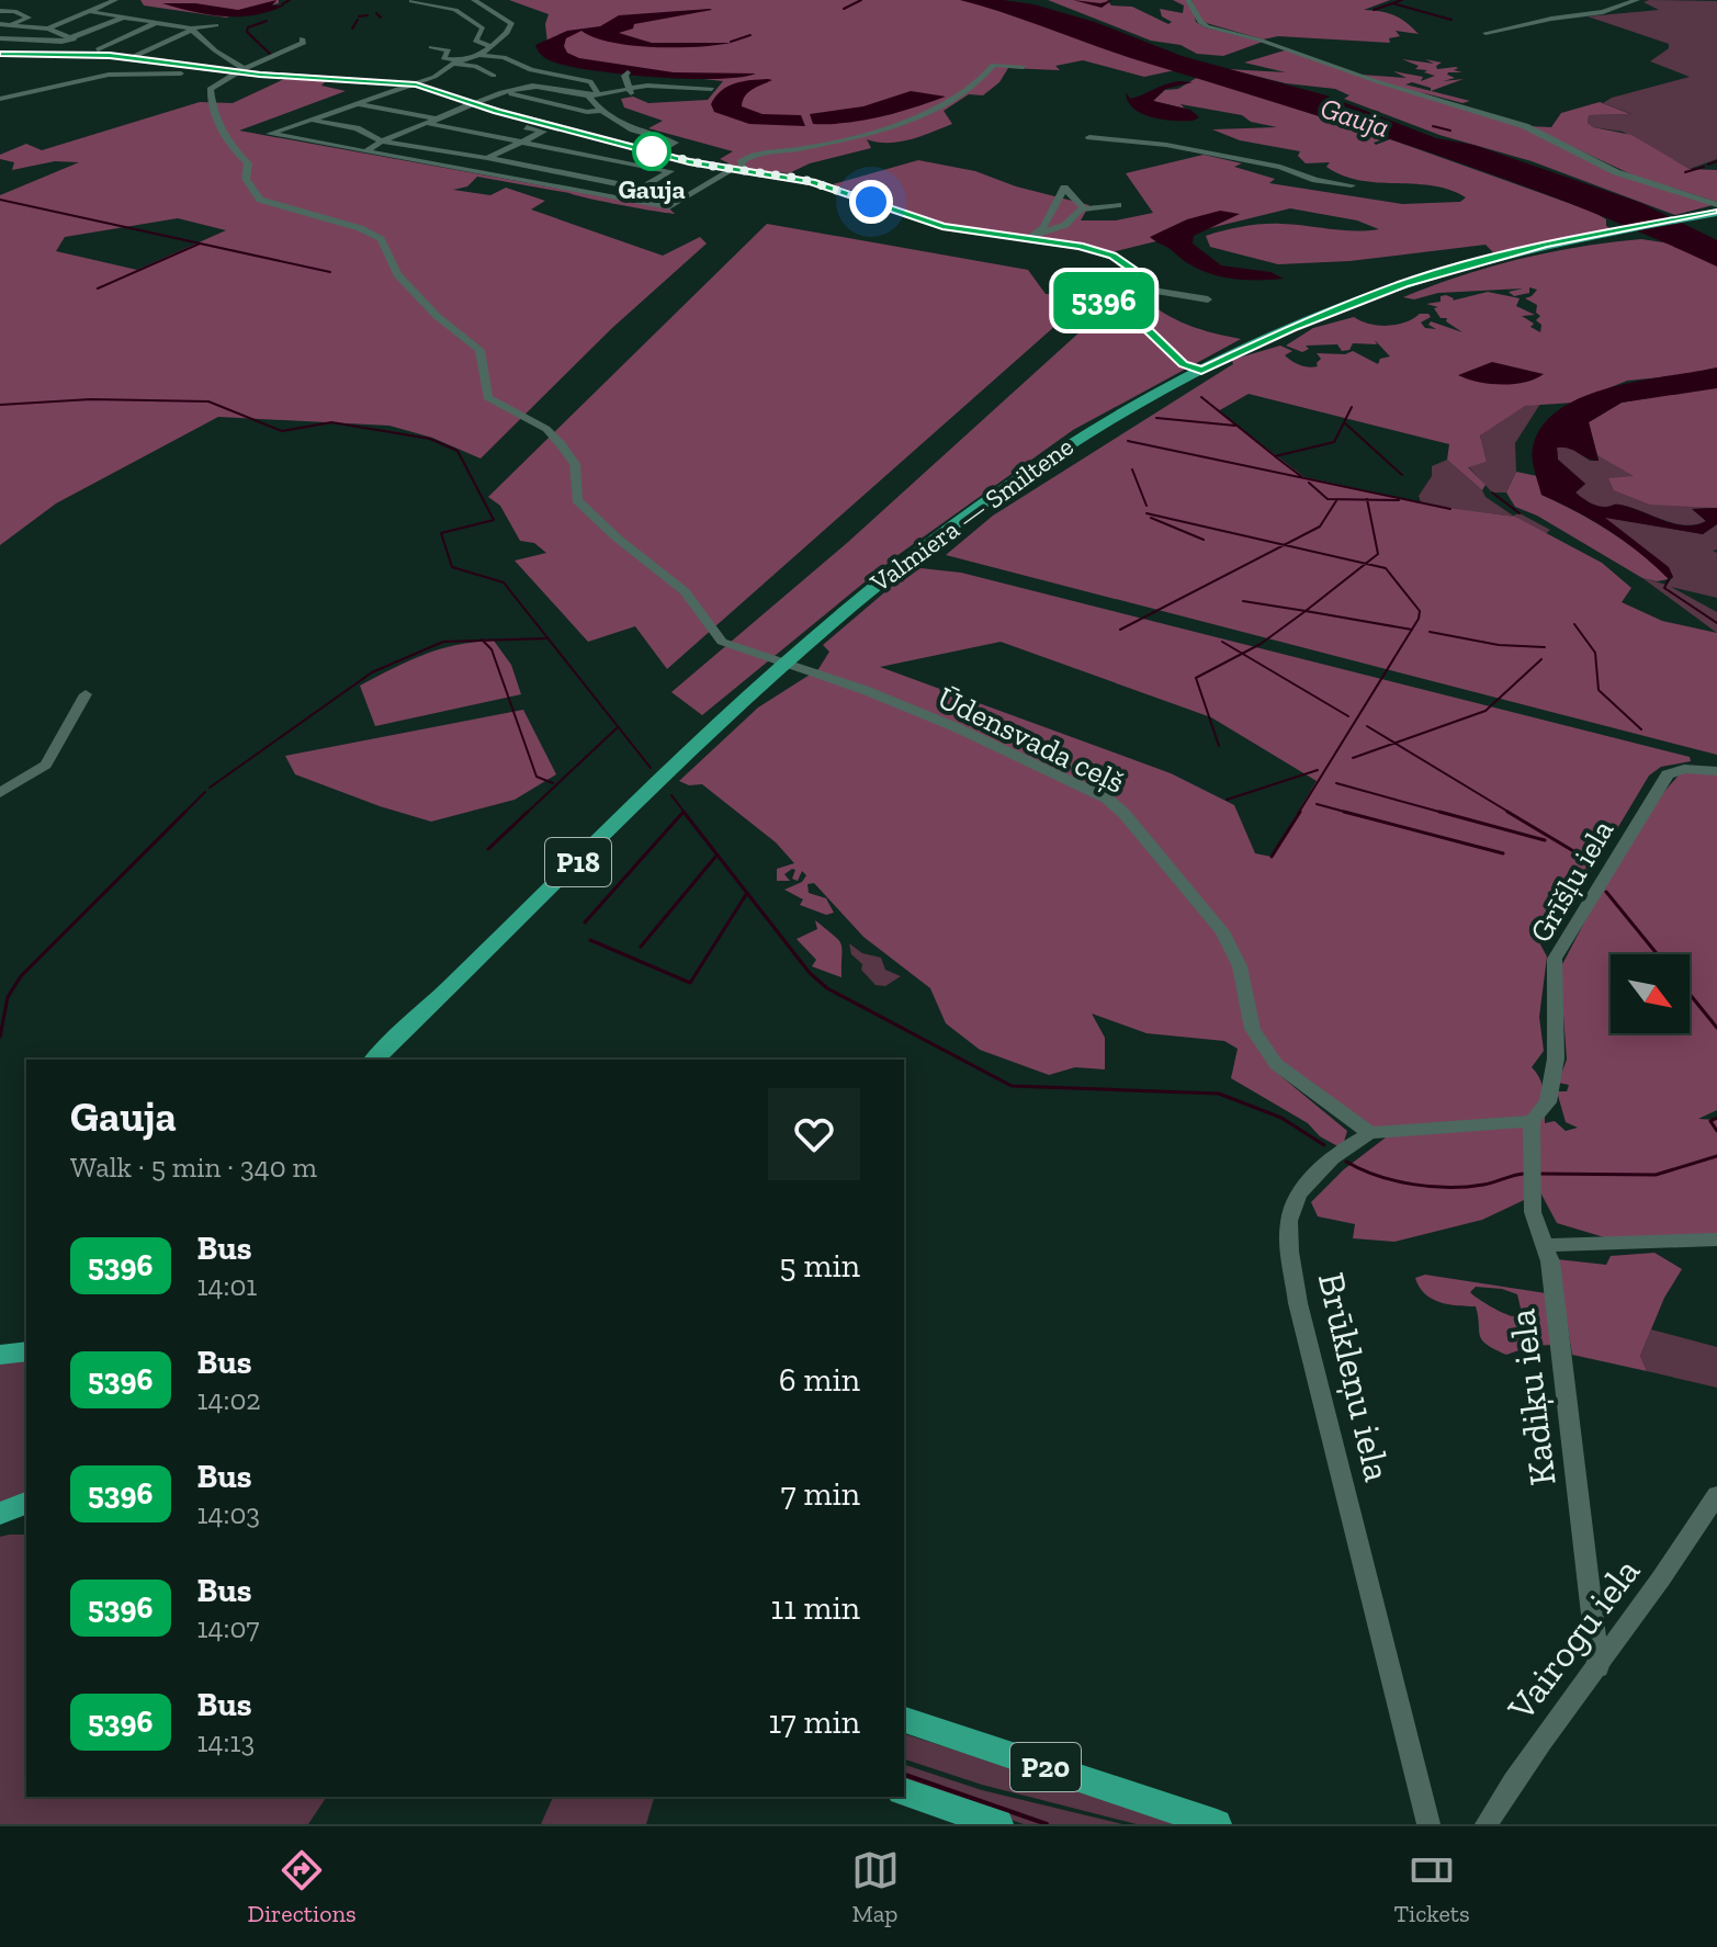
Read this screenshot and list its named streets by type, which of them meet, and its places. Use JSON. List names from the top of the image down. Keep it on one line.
{"streets":{"main road":["Valmiera — Smiltene","P18","P20"],"street":["Ūdensvada ceļš","Grīšļu iela","Brūkleņu iela","Kadiķu iela","Vairogu iela"]},"crossings":[["Valmiera — Smiltene","Ūdensvada ceļš"],["Ūdensvada ceļš","Brūkleņu iela"],["Grīšļu iela","Kadiķu iela"],["Kadiķu iela","Vairogu iela"]],"water":["Gauja"],"places":["Gauja"],"lines":["bus line 5396"],"north":"bottom right","page":{"on_map":"5396","heading":["Gauja","Walk · 5 min · 340 m"],"list":[{"mark":"5396","name":"Bus","note":"14:01","value":"5 min"},{"mark":"5396","name":"Bus","note":"14:02","value":"6 min"},{"mark":"5396","name":"Bus","note":"14:03","value":"7 min"},{"mark":"5396","name":"Bus","note":"14:07","value":"11 min"},{"mark":"5396","name":"Bus","note":"14:13","value":"17 min"}],"tabs":["Directions","Map","Tickets"]}}
